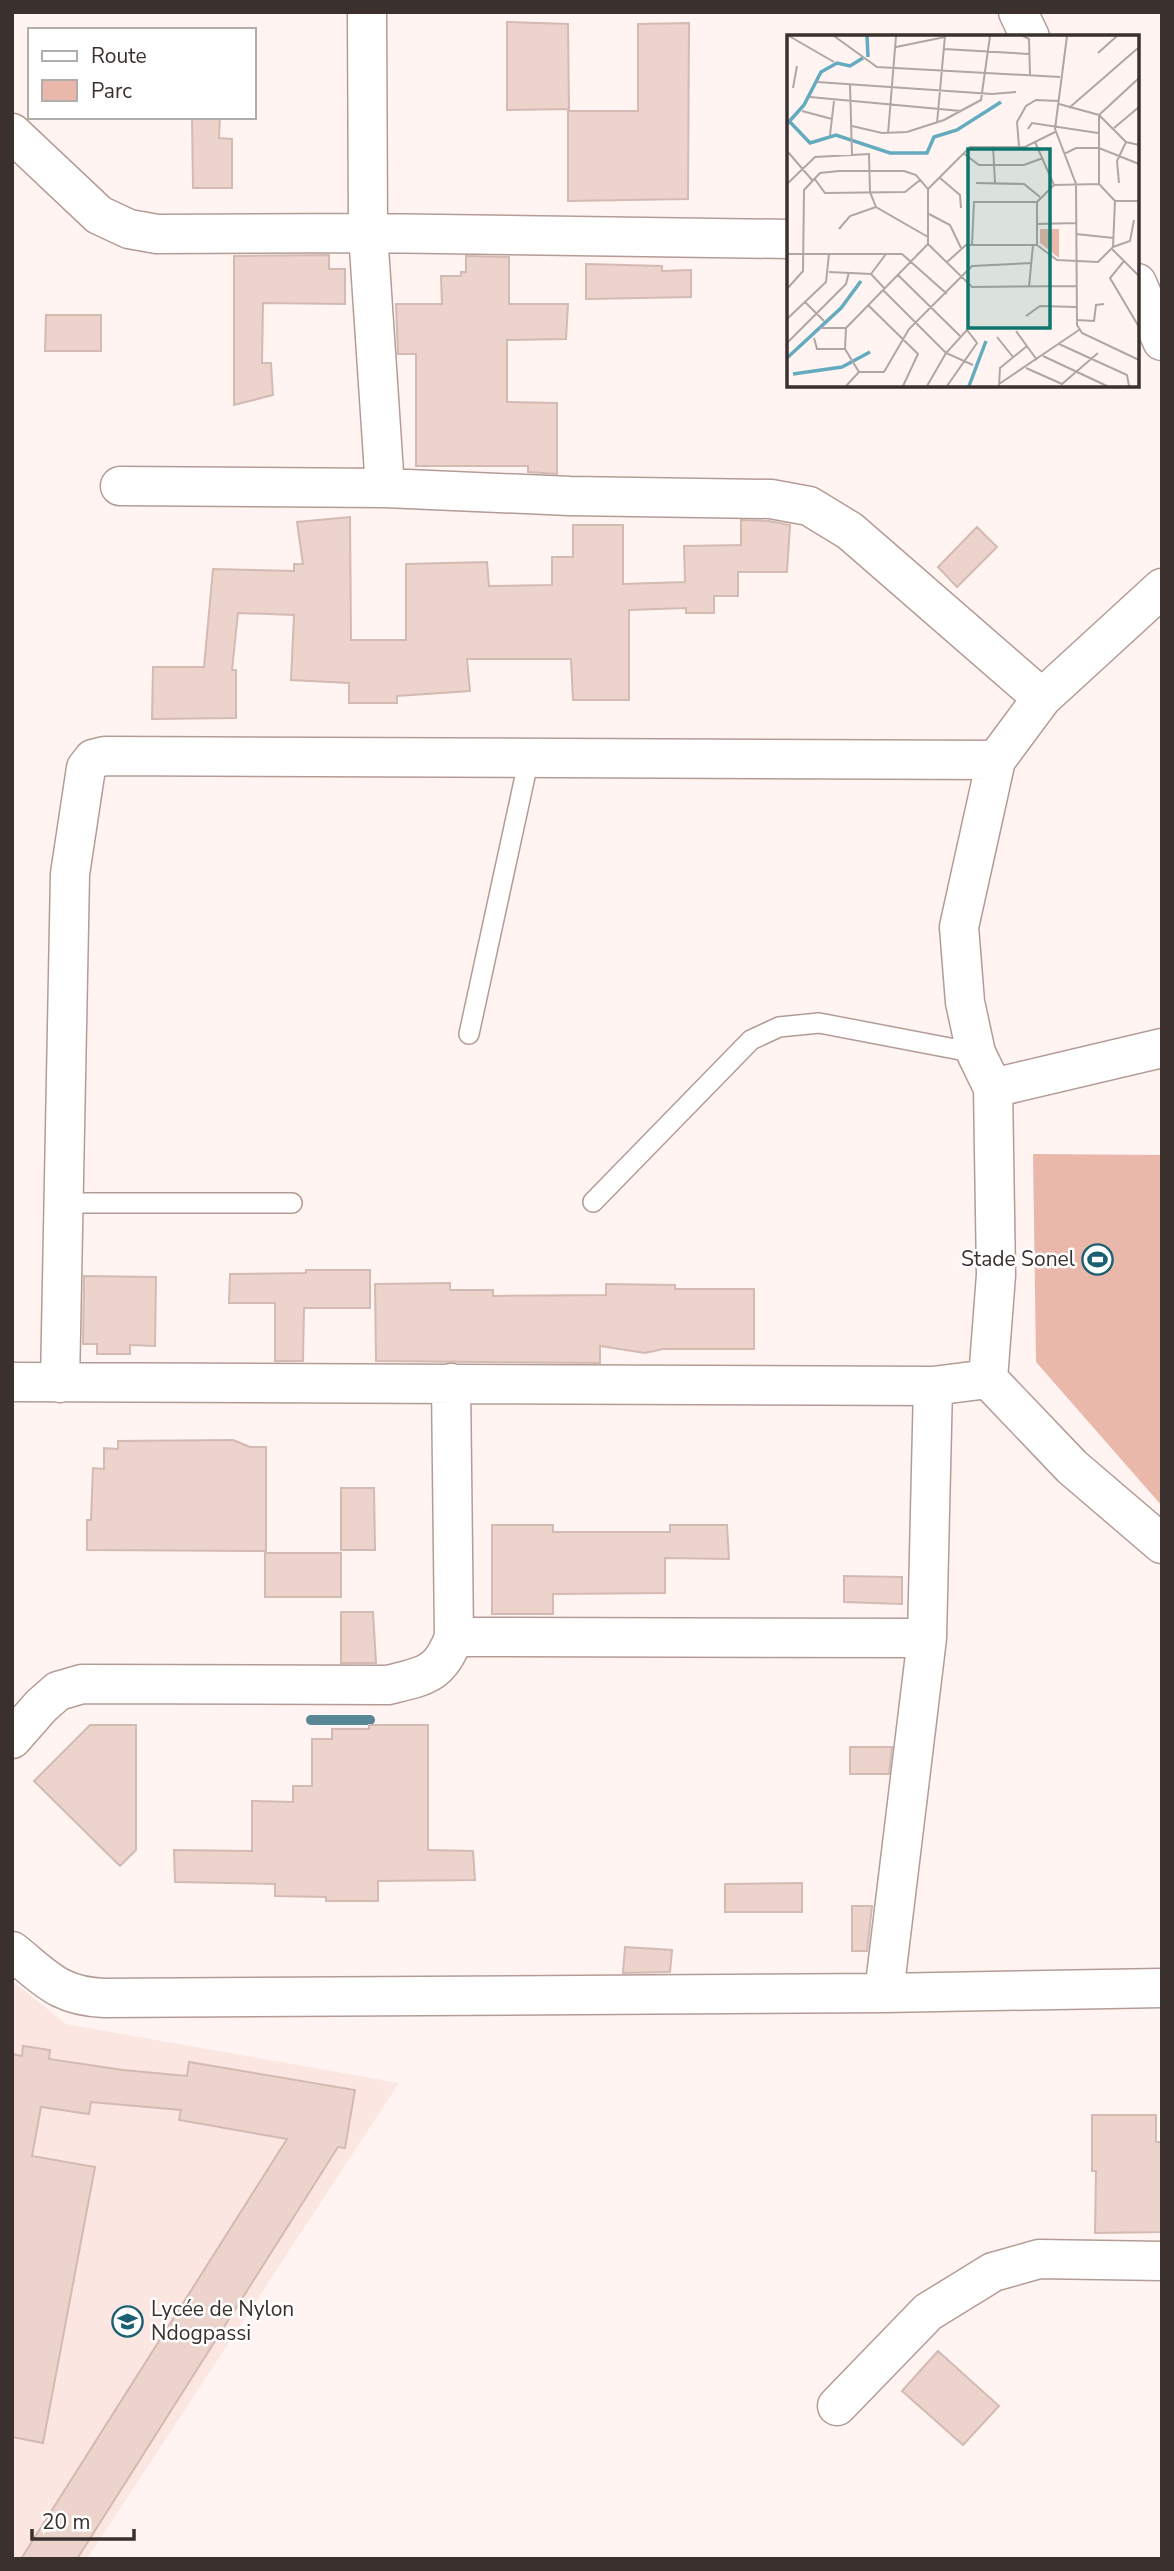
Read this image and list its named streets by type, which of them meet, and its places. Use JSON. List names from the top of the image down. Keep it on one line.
{"places":{"sports":["Stade Sonel"],"school or university":["Lycée de Nylon Ndogpassi"]},"legend":["Route","Parc"],"scale_bar":"20 m"}
